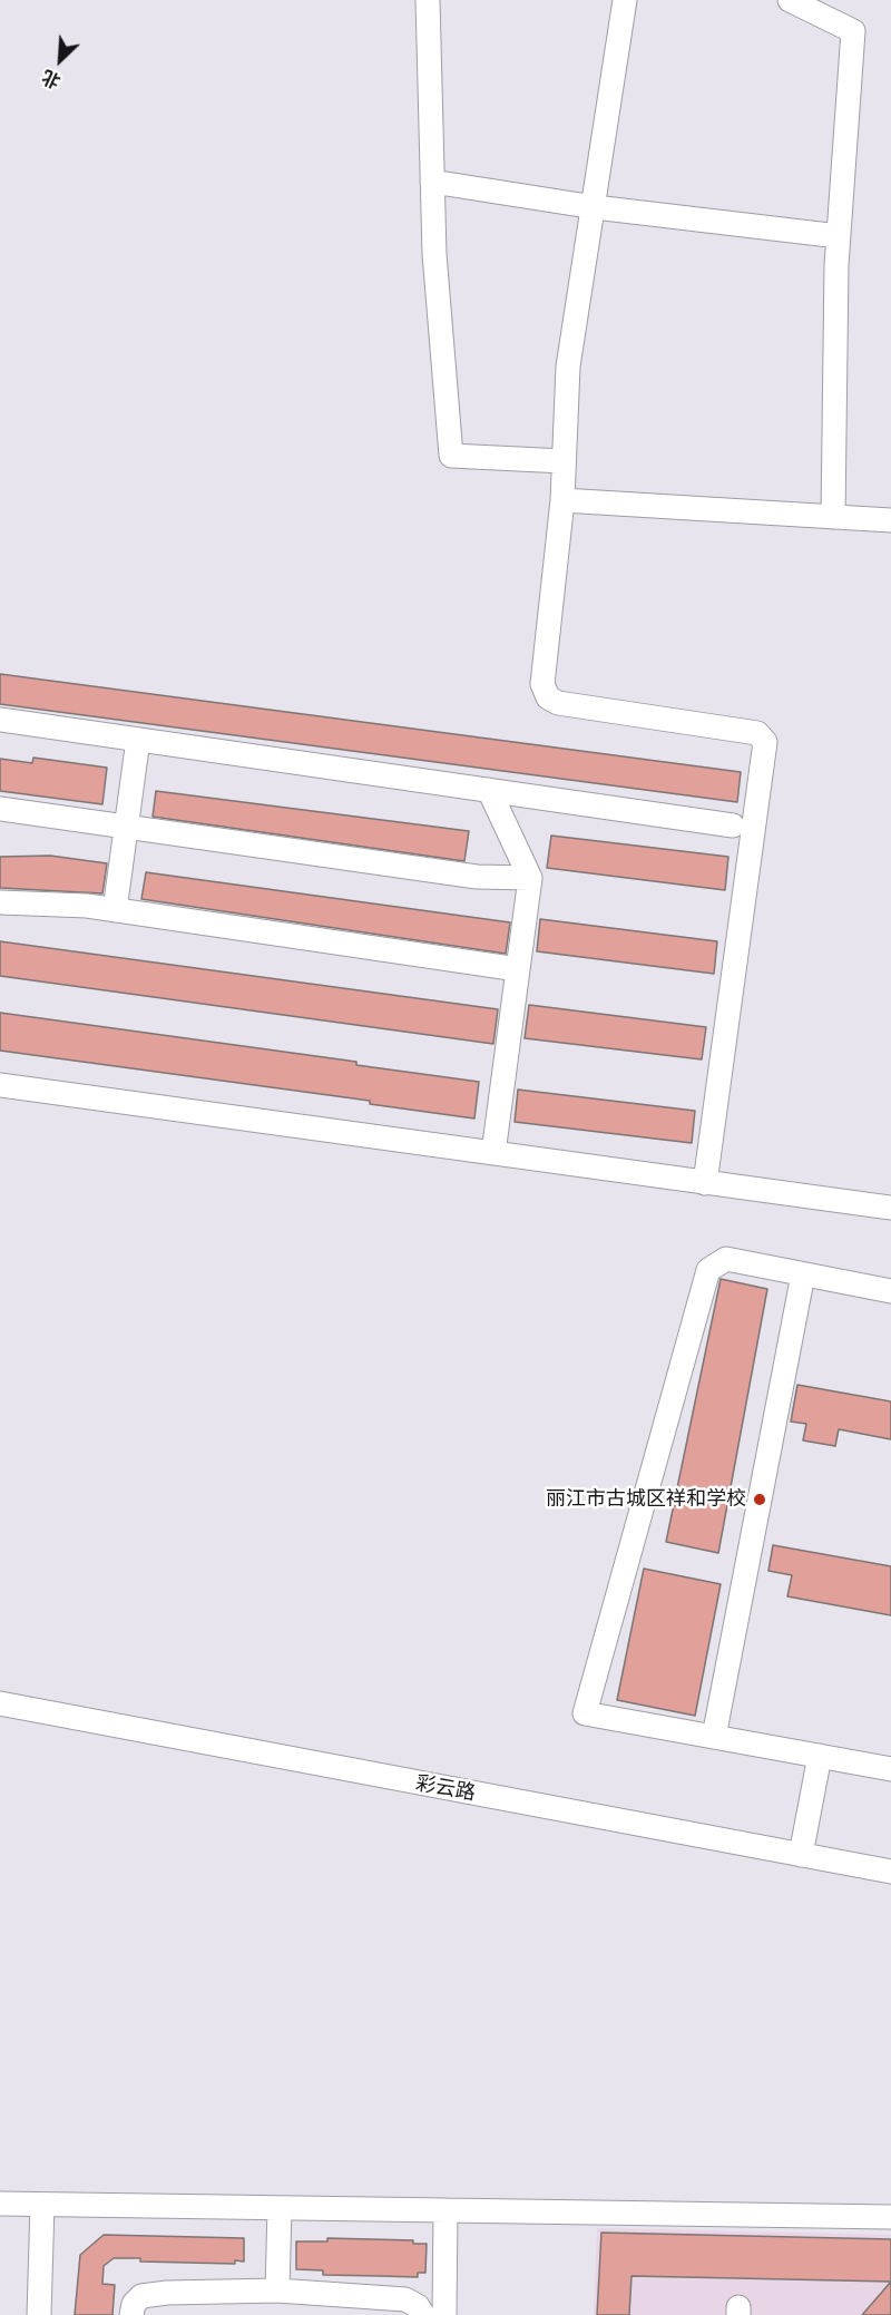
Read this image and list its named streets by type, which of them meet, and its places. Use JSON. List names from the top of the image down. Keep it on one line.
{"streets":{"street":["彩云路"]},"places":["丽江市古城区祥和学校"],"north":"bottom left"}
